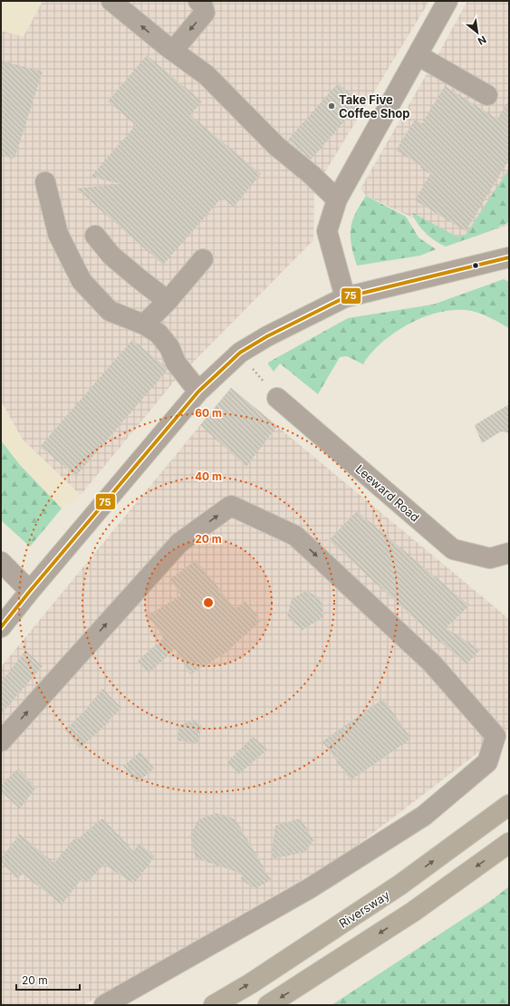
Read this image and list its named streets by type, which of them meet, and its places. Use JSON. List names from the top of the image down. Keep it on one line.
{"streets":{"highway":["Riversway"],"street":["Leeward Road"]},"places":["Take Five Coffee Shop"],"lines":["transit line 75"],"scale_bar":"20 m","north":"bottom right","rings":["60 m","40 m","20 m"]}
